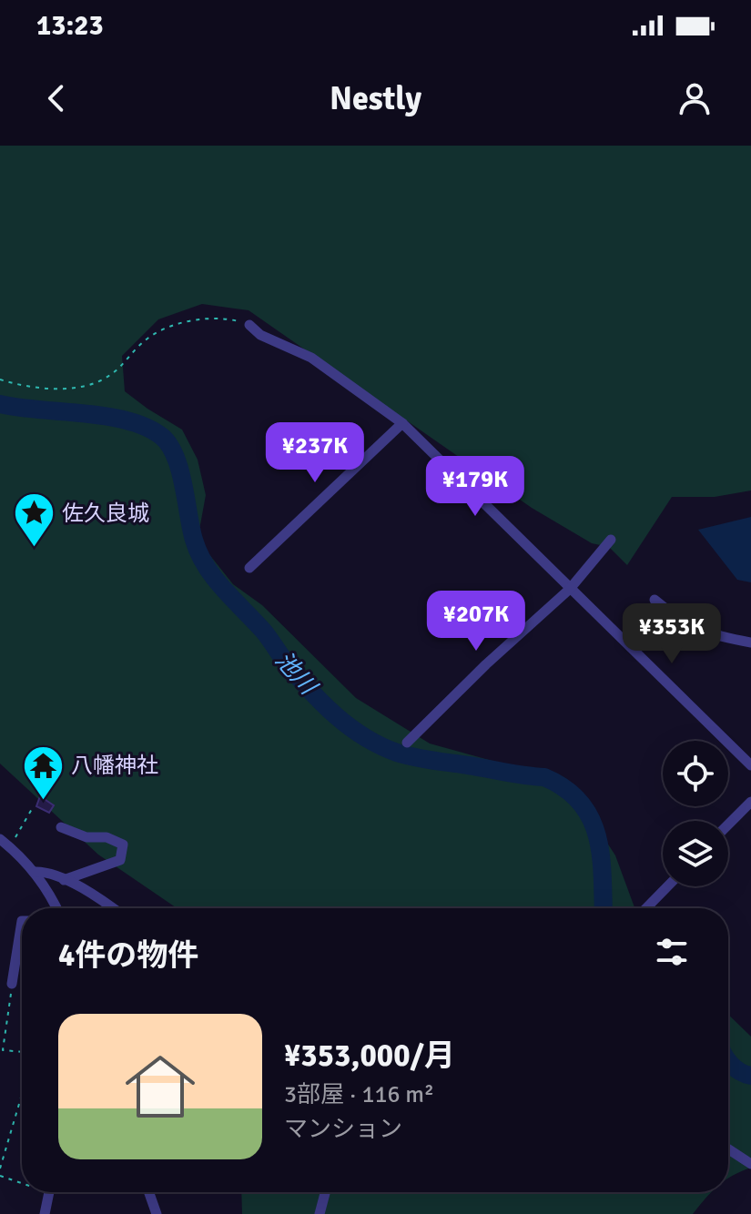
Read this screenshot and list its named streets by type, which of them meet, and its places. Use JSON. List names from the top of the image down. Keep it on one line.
{"water":["池川"],"places":{"place":["佐久良城"],"temple":["八幡神社"]},"page":{"status":"13:23","header":"Nestly","price":["¥237K","¥179K","¥207K","¥353K"],"heading":"4件の物件","list":[{"name":"¥353,000/月","note":"3部屋 · 116 m² · マンション"}]}}
